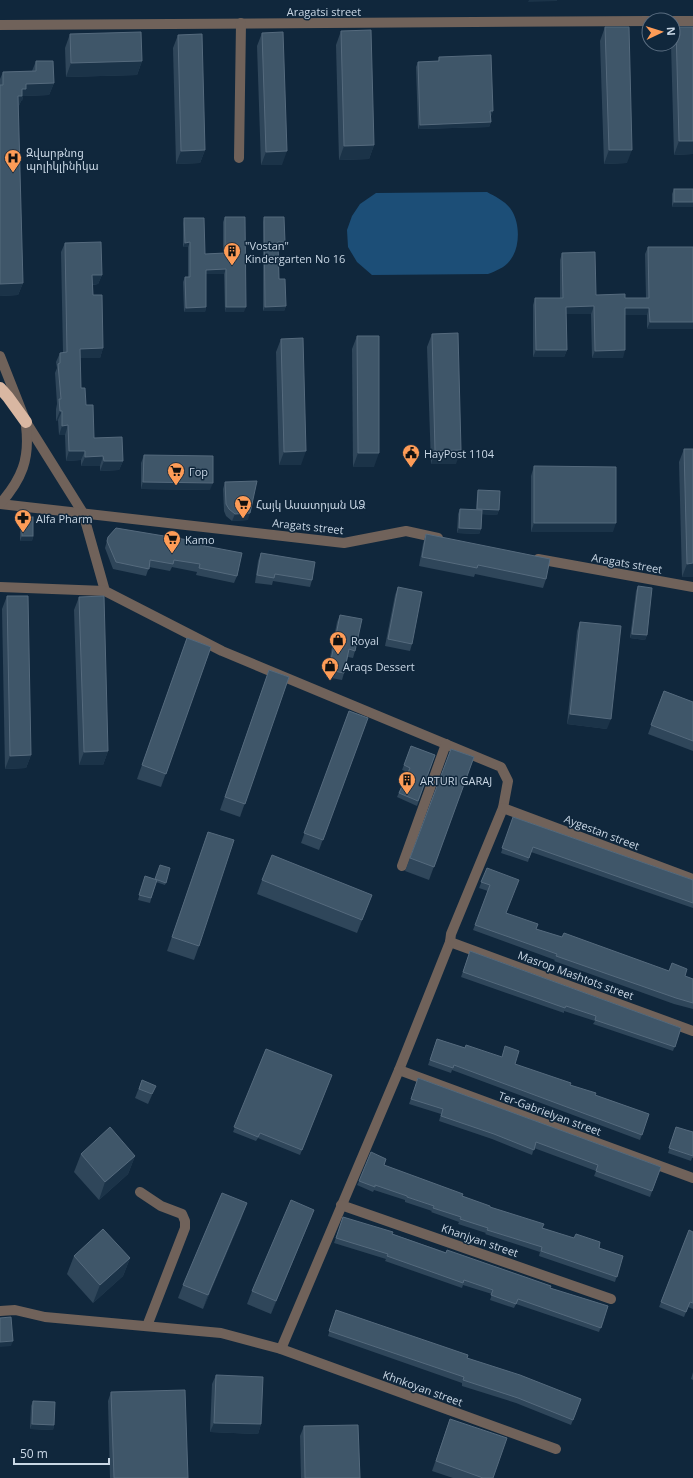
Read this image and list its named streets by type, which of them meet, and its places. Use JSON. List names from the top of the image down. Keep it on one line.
{"streets":{"street":["Aragatsi street","Aragats street","Aygestan street","Masrop Mashtots street","Ter-Gabrielyan street","Khanjyan street","Khnkoyan street"]},"places":{"hospital":["Զվարթնոց պոլիկլինիկա"],"building":["\"Vostan\" Kindergarten No 16","ARTURI GARAJ"],"public building":["HayPost 1104"],"supermarket":["Гор","Հայկ Ասատրյան ԱՁ","Kamo"],"pharmacy":["Alfa Pharm"],"shop":["Royal","Araqs Dessert"]},"scale_bar":"50 m","north":"right"}
